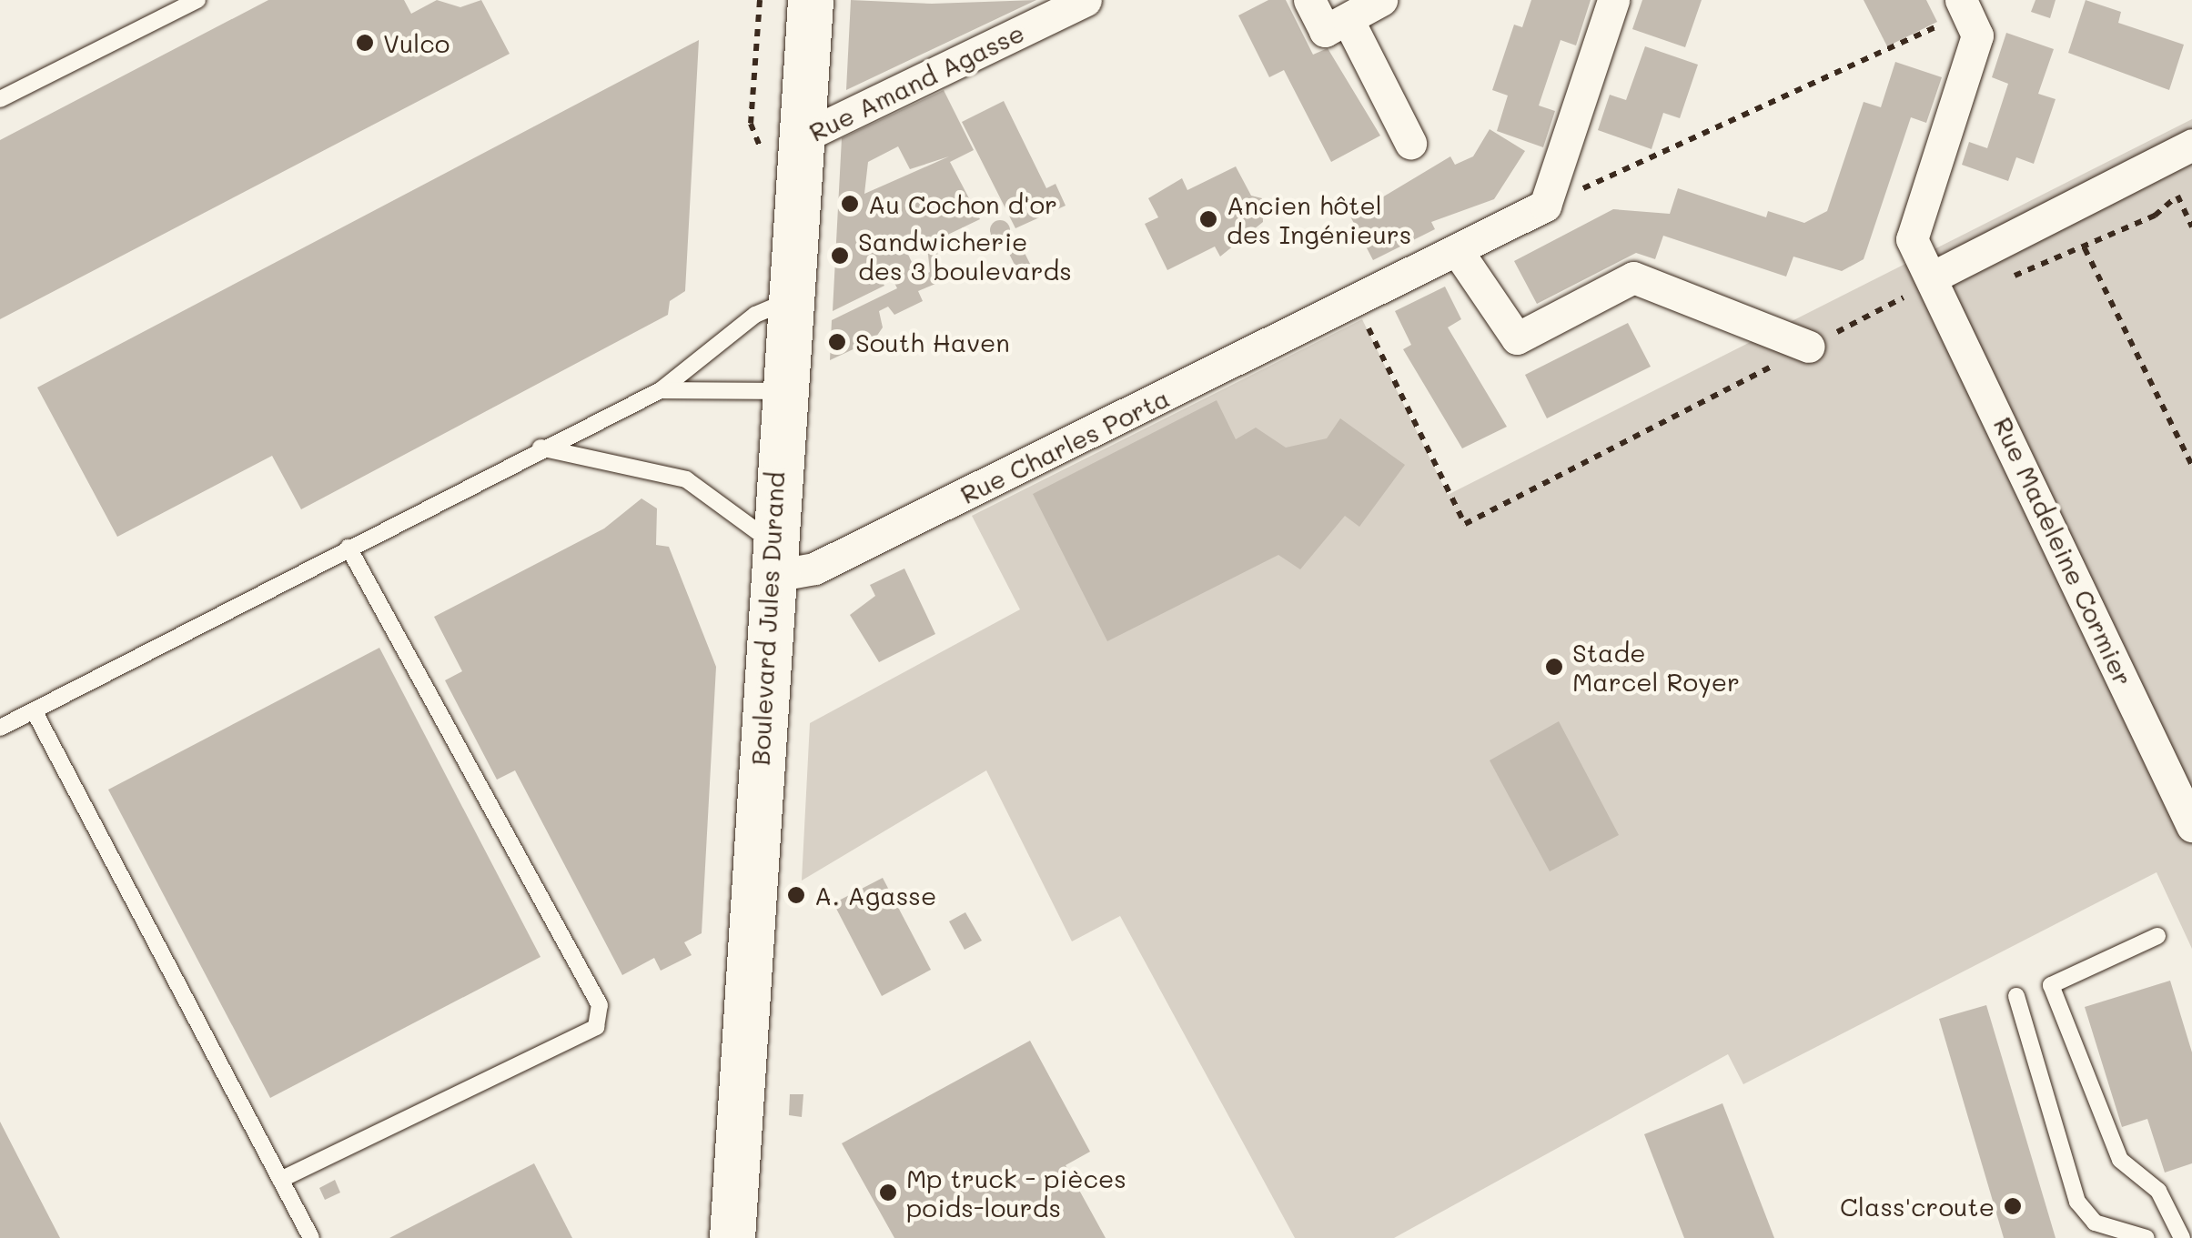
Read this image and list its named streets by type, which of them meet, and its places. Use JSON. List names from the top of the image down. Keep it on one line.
{"streets":{"main road":["Boulevard Jules Durand"],"street":["Rue Amand Agasse","Rue Charles Porta","Rue Madeleine Cormier"]},"crossings":[["Rue Amand Agasse","Boulevard Jules Durand"],["Rue Charles Porta","Boulevard Jules Durand"]],"places":["Vulco","Au Cochon d'or","Ancien hôtel des Ingénieurs","Sandwicherie des 3 boulevards","South Haven","Stade Marcel Royer","A. Agasse","Mp truck - pièces poids-lourds","Class'croute"]}
